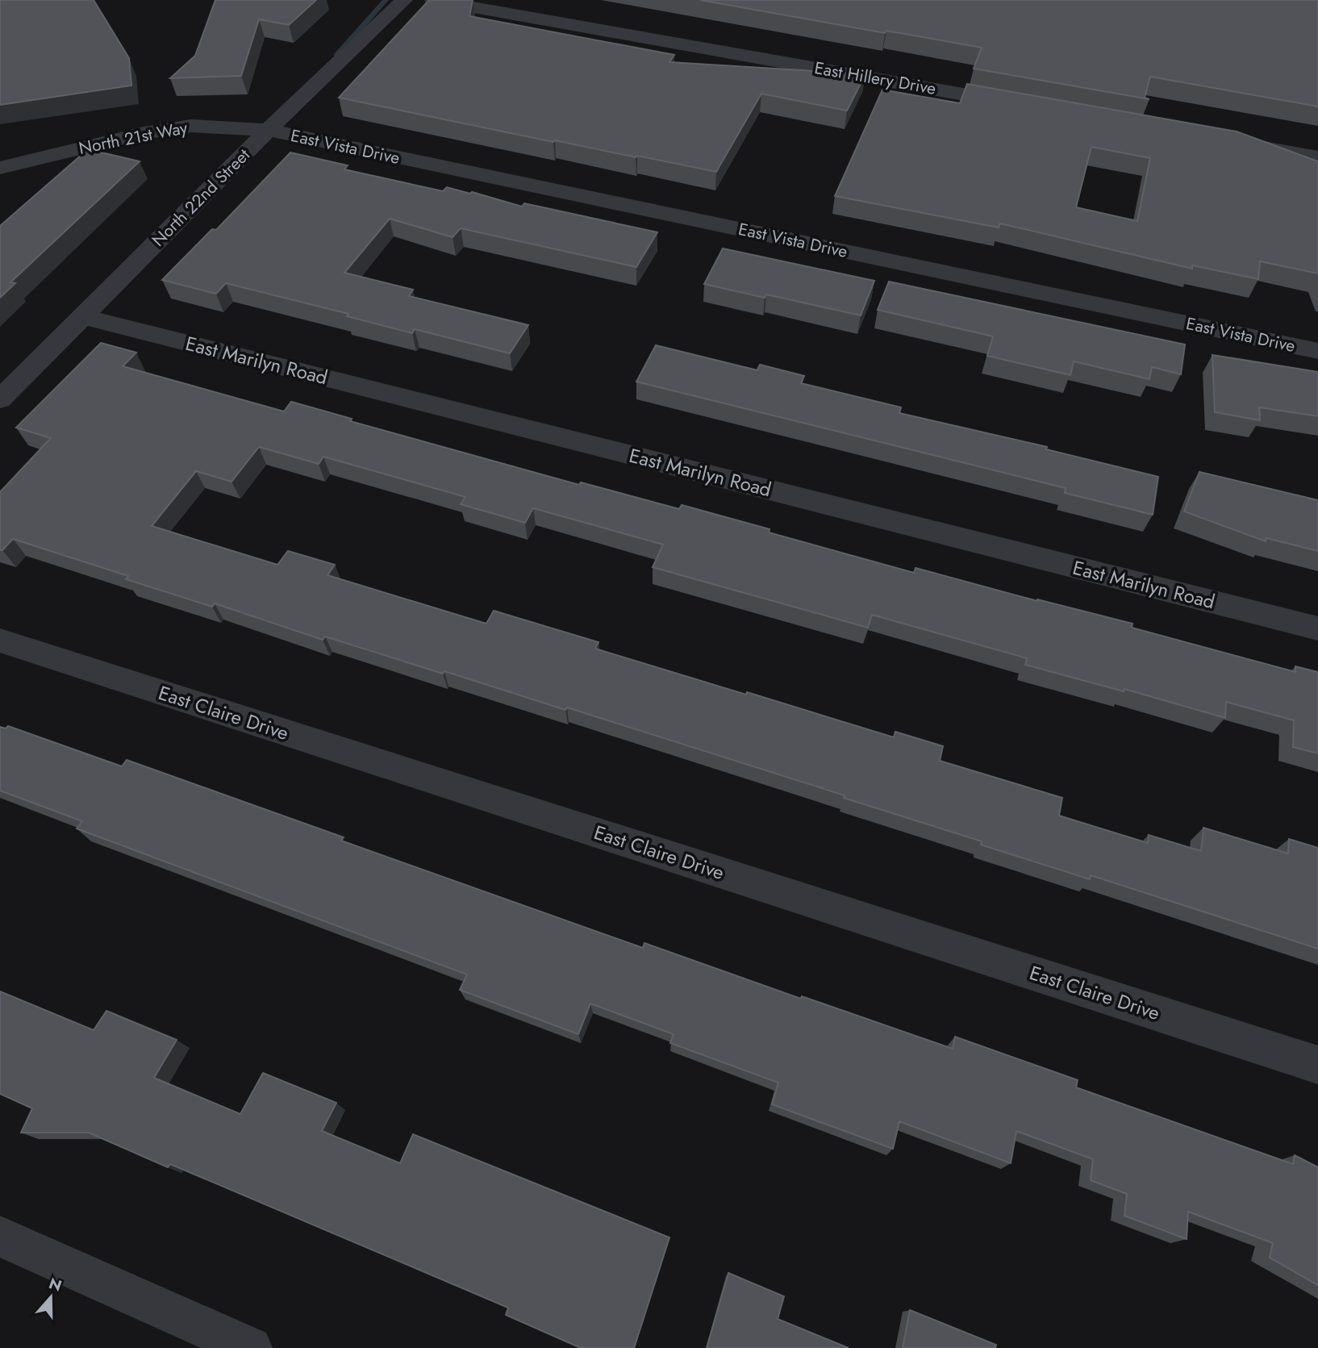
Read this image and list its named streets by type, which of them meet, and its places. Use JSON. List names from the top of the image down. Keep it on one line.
{"streets":{"street":["East Hillery Drive","North 21st Way","East Vista Drive","North 22nd Street","East Marilyn Road","East Claire Drive"]},"crossings":[["North 21st Way","East Vista Drive"],["North 21st Way","North 22nd Street"],["East Vista Drive","North 22nd Street"],["North 22nd Street","East Marilyn Road"]],"north":"top"}
